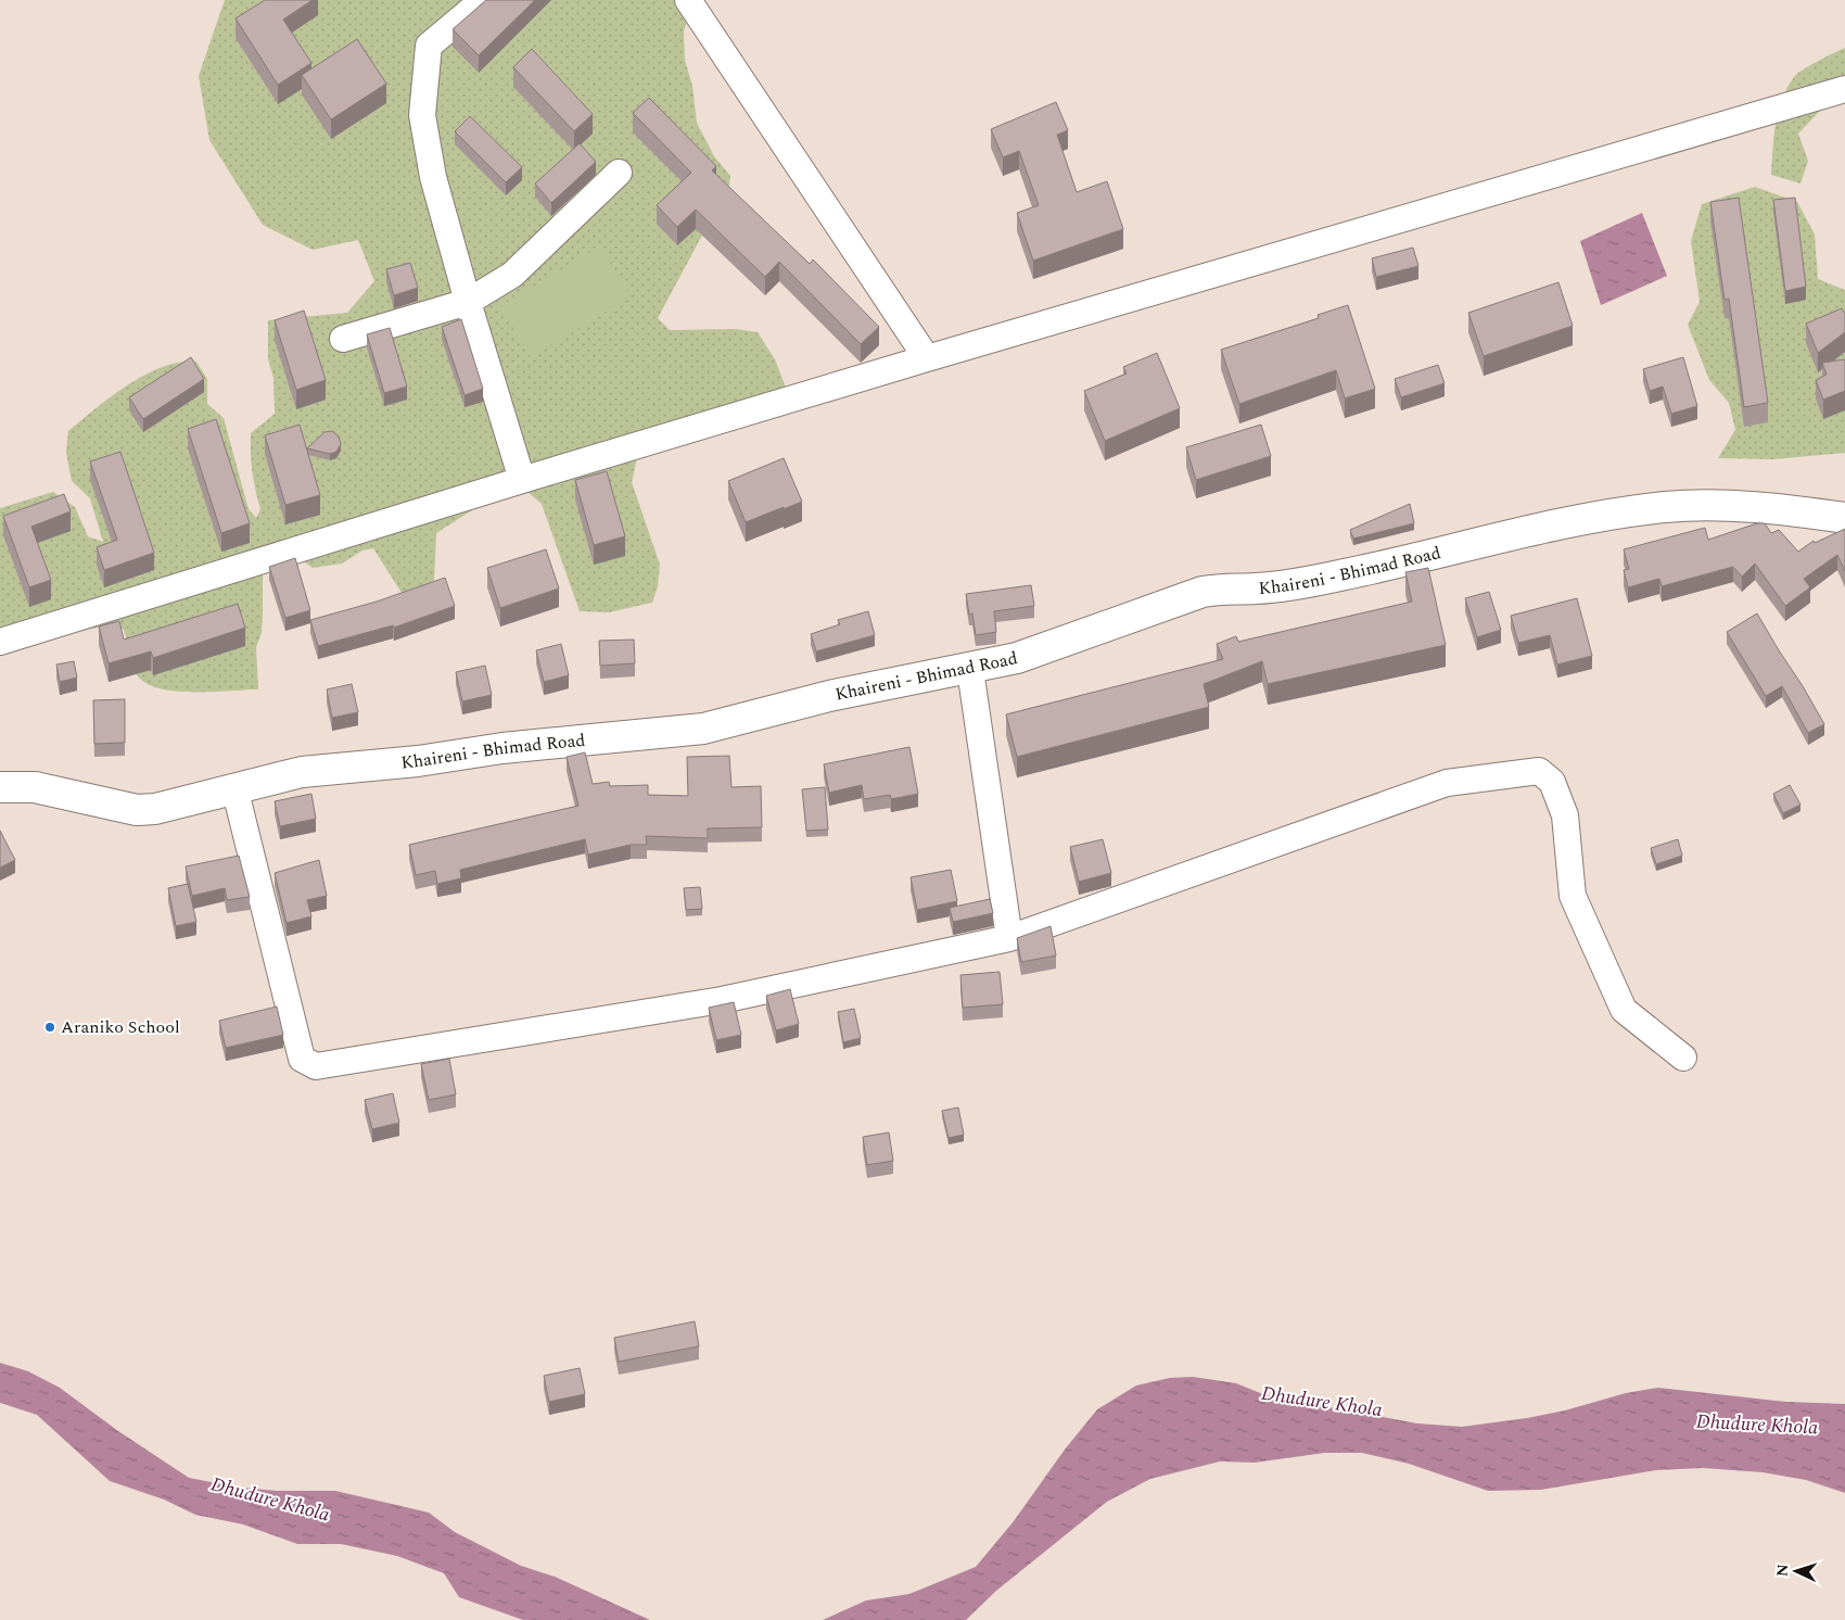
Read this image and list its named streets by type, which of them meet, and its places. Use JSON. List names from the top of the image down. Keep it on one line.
{"streets":{"main road":["Khaireni - Bhimad Road"]},"water":["Dhudure Khola"],"places":["Araniko School"],"north":"left"}
